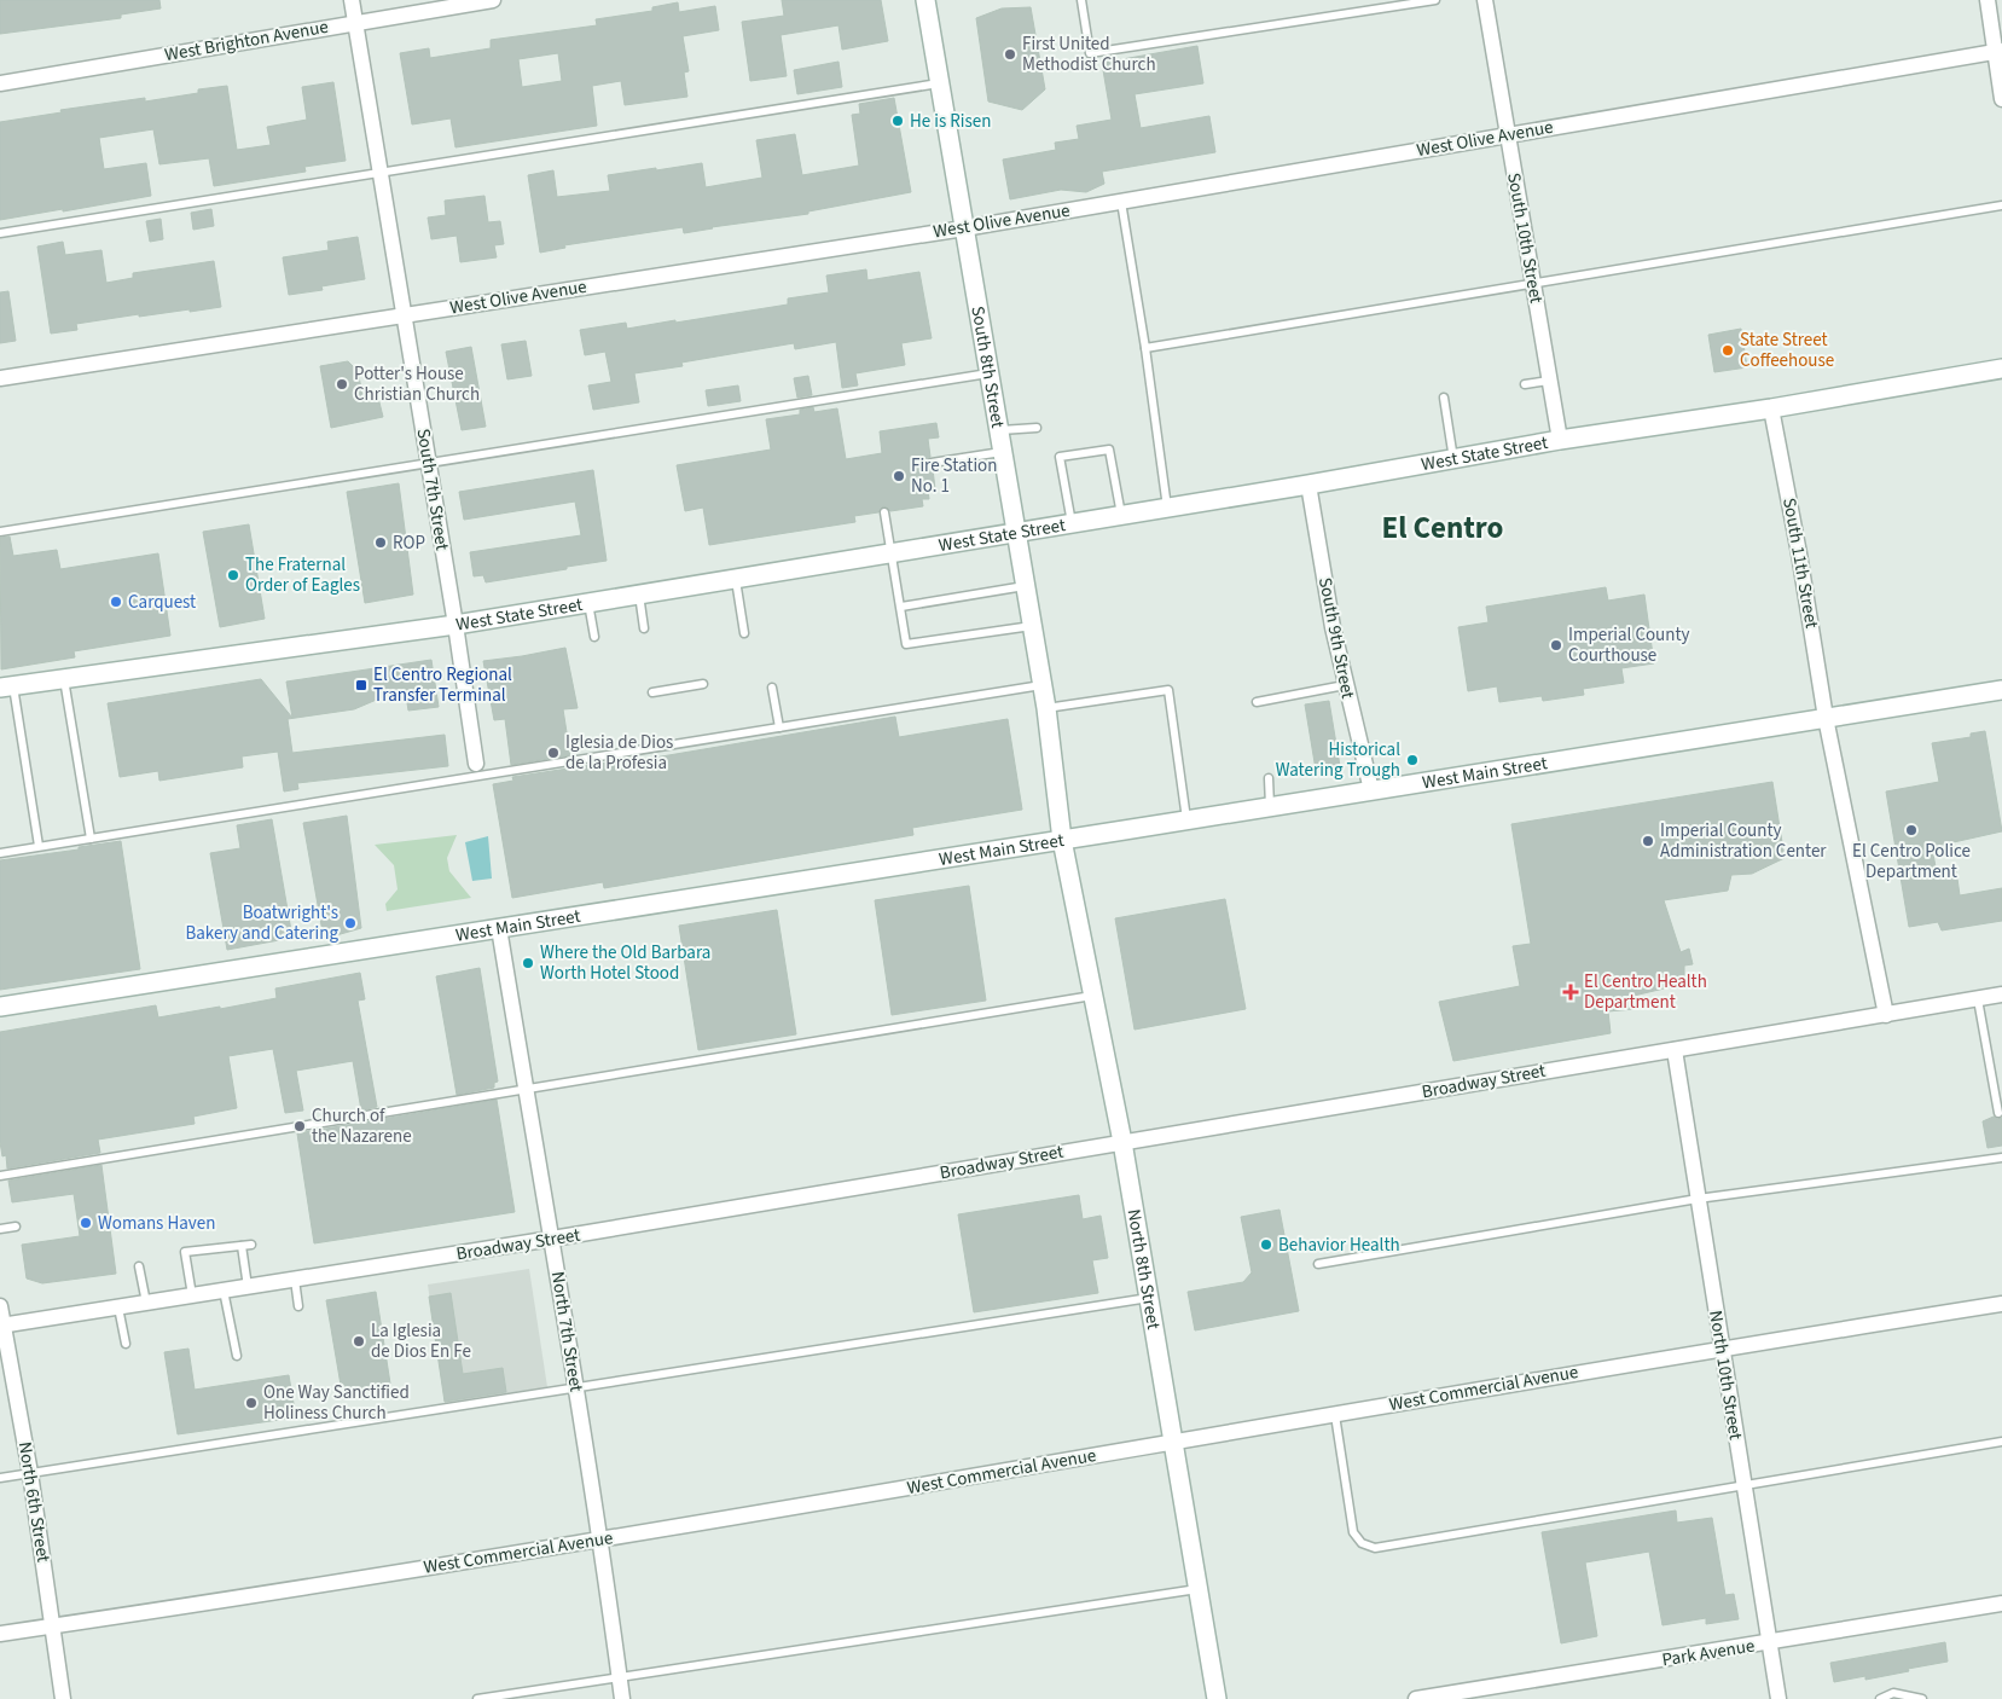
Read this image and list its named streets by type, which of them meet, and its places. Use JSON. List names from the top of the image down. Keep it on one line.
{"streets":{"street":["West Brighton Avenue","West Olive Avenue","South 10th Street","South 8th Street","West State Street","South 7th Street","South 11th Street","South 9th Street","West Main Street","Broadway Street","North 8th Street","North 7th Street","North 10th Street","West Commercial Avenue","North 6th Street","Park Avenue"]},"crossings":[["West Brighton Avenue","South 7th Street"],["West Olive Avenue","South 10th Street"],["West Olive Avenue","South 8th Street"],["West Olive Avenue","South 7th Street"],["South 10th Street","West State Street"],["South 8th Street","West State Street"],["South 8th Street","West Main Street"],["South 8th Street","North 8th Street"],["West State Street","South 7th Street"],["West State Street","South 11th Street"],["West State Street","South 9th Street"],["South 11th Street","West Main Street"],["South 11th Street","Broadway Street"],["South 9th Street","West Main Street"],["West Main Street","North 8th Street"],["West Main Street","North 7th Street"],["Broadway Street","North 8th Street"],["Broadway Street","North 7th Street"],["Broadway Street","North 10th Street"],["Broadway Street","North 6th Street"],["North 8th Street","West Commercial Avenue"],["North 7th Street","West Commercial Avenue"],["North 10th Street","West Commercial Avenue"],["North 10th Street","Park Avenue"],["West Commercial Avenue","North 6th Street"]],"districts":["El Centro"],"places":{"other":["First United Methodist Church","He is Risen","State Street Coffeehouse","Potter's House Christian Church","Fire Station No. 1","ROP","The Fraternal Order of Eagles","Carquest","Imperial County Courthouse","Iglesia de Dios de la Profesia","Historical Watering Trough","El Centro Police Department","Imperial County Administration Center","Boatwright's Bakery and Catering","Where the Old Barbara Worth Hotel Stood","Church of the Nazarene","Womans Haven","Behavior Health","La Iglesia de Dios En Fe","One Way Sanctified Holiness Church"],"transit":["El Centro Regional Transfer Terminal"],"health":["El Centro Health Department"]}}
